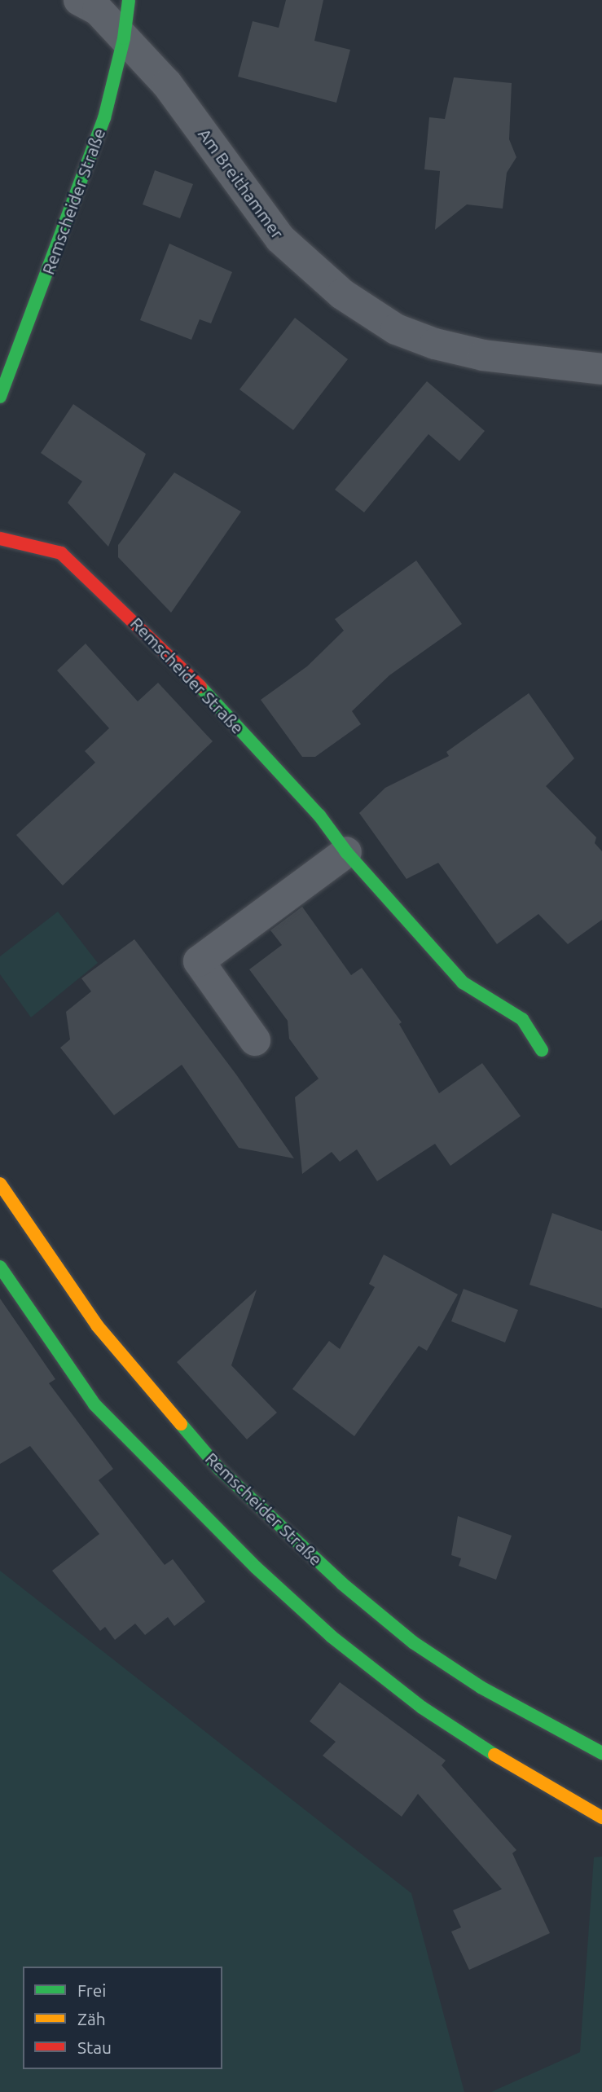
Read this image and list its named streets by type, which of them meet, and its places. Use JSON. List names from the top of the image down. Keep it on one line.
{"streets":{"street":["Am Breithammer","Remscheider Straße"]},"crossings":[["Am Breithammer","Remscheider Straße"]],"legend":["Frei","Zäh","Stau"]}
